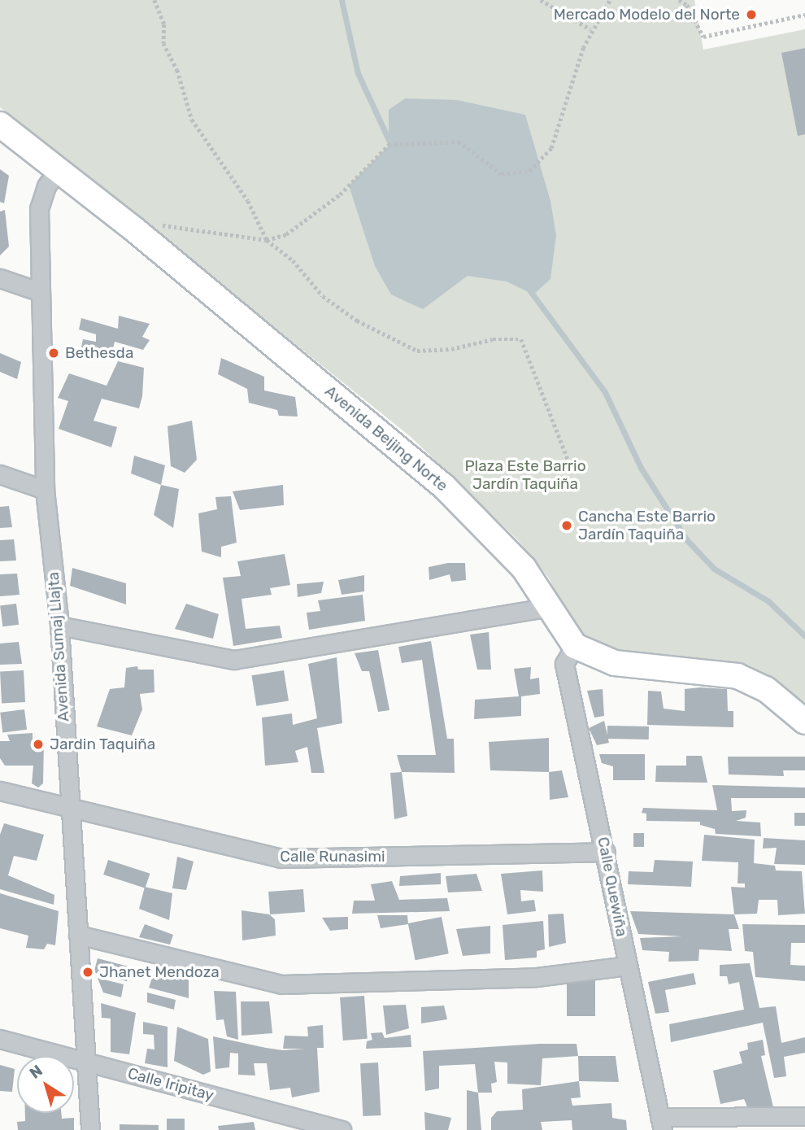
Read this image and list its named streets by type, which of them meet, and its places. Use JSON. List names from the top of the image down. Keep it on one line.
{"streets":{"street":["Avenida Beijing Norte","Avenida Sumaj Llajta","Calle Runasimi","Calle Quewiña","Calle Iripitay"]},"crossings":[["Avenida Beijing Norte","Avenida Sumaj Llajta"],["Avenida Beijing Norte","Calle Quewiña"],["Avenida Sumaj Llajta","Calle Runasimi"],["Avenida Sumaj Llajta","Calle Iripitay"],["Calle Runasimi","Calle Quewiña"]],"parks":["Plaza Este Barrio Jardín Taquiña"],"places":["Mercado Modelo del Norte","Bethesda","Cancha Este Barrio Jardín Taquiña","Jardin Taquiña","Jhanet Mendoza"],"north":"top left"}
